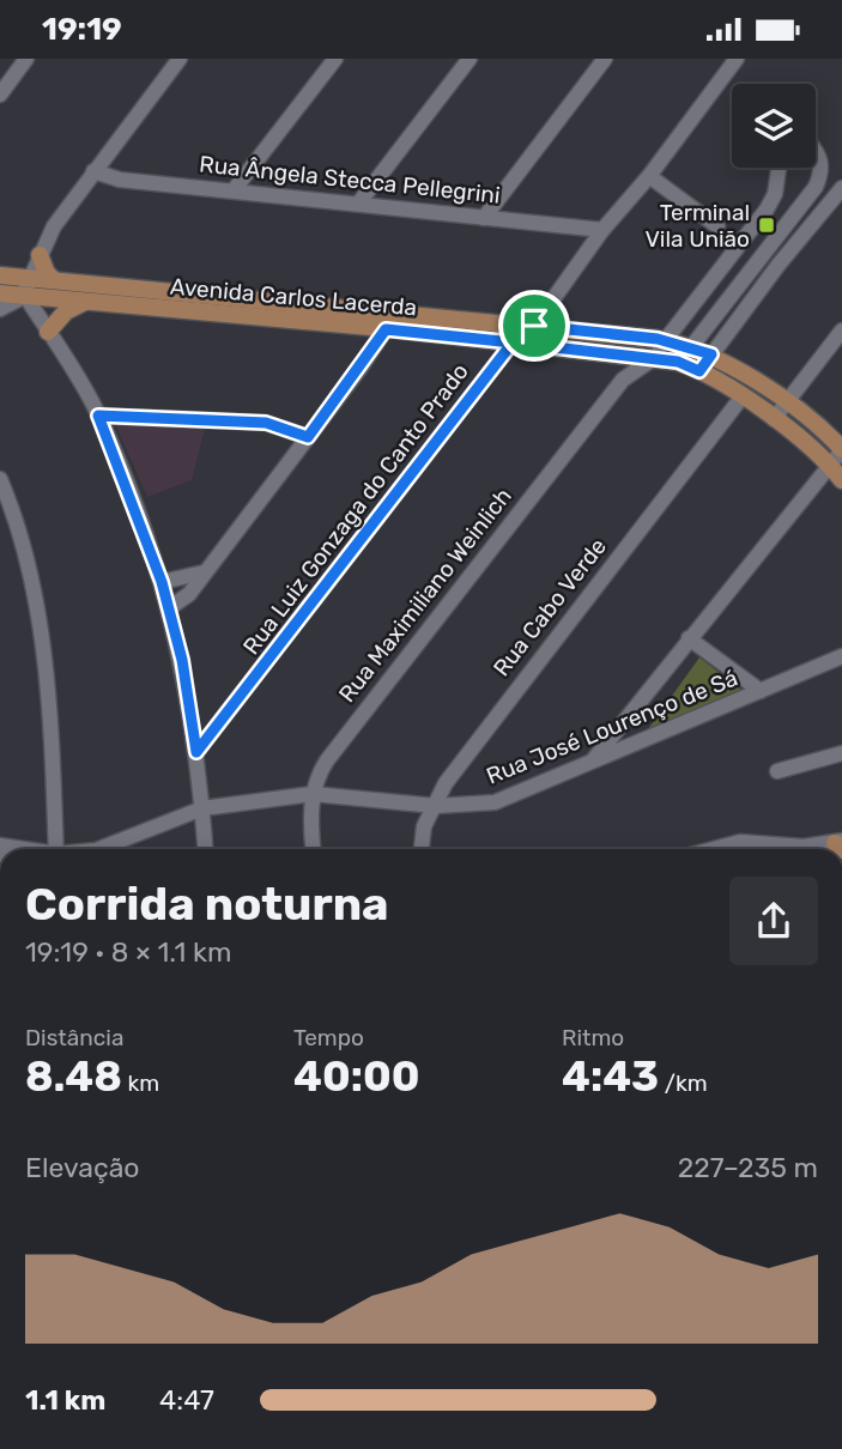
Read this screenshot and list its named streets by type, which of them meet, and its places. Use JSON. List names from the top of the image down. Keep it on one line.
{"streets":{"main road":["Avenida Carlos Lacerda"],"street":["Rua Ângela Stecca Pellegrini","Rua Luiz Gonzaga do Canto Prado","Rua Maximiliano Weinlich","Rua Cabo Verde","Rua José Lourenço de Sá"]},"crossings":[["Rua Ângela Stecca Pellegrini","Rua Luiz Gonzaga do Canto Prado"],["Avenida Carlos Lacerda","Rua Luiz Gonzaga do Canto Prado"],["Avenida Carlos Lacerda","Rua Maximiliano Weinlich"],["Avenida Carlos Lacerda","Rua Cabo Verde"],["Rua Maximiliano Weinlich","Rua José Lourenço de Sá"],["Rua Cabo Verde","Rua José Lourenço de Sá"]],"places":{"transit":["Terminal Vila União"]},"page":{"status":"19:19","heading":["Corrida noturna","19:19 · 8 × 1.1 km"],"stats":[["Distância","8.48 km"],["Tempo","40:00"],["Ritmo","4:43 /km"]],"chart":["Elevação","227–235 m"],"list":[{"name":"1.1 km","note":"4:47"}]}}
